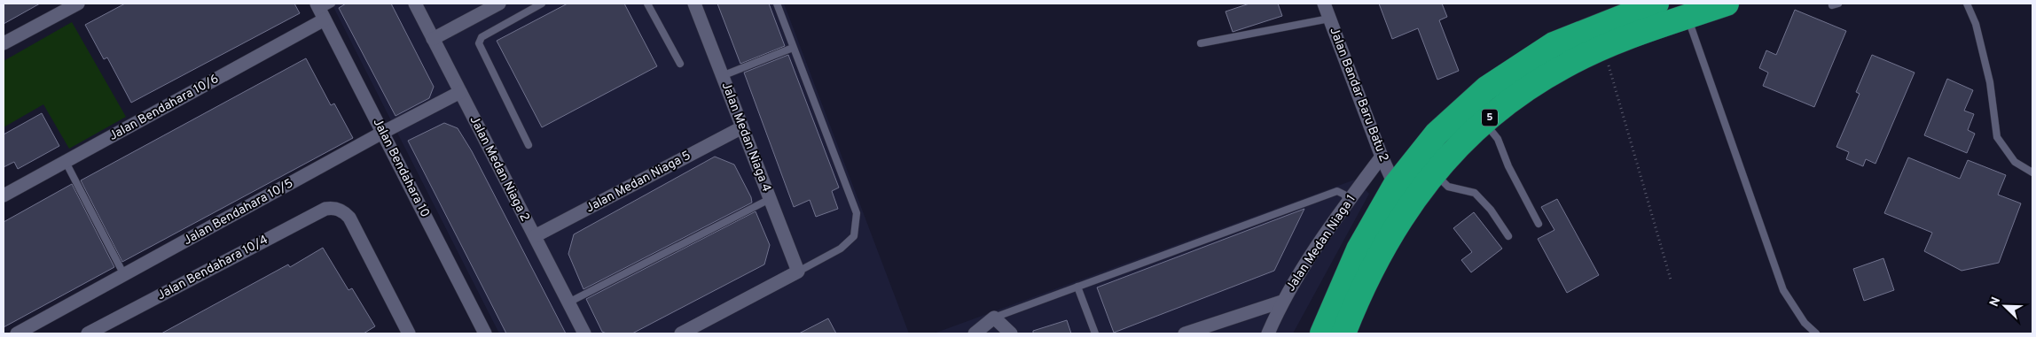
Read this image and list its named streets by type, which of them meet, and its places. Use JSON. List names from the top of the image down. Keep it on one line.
{"streets":{"highway":["5"],"street":["Jalan Bandar Baru Batu 2","Jalan Bendahara 10/6","Jalan Medan Niaga 4","Jalan Bendahara 10","Jalan Medan Niaga 2","Jalan Medan Niaga 5","Jalan Bendahara 10/5","Jalan Medan Niaga 1","Jalan Bendahara 10/4"]},"crossings":[["Jalan Bandar Baru Batu 2","5"],["Jalan Bandar Baru Batu 2","Jalan Medan Niaga 1"],["Jalan Bendahara 10/6","Jalan Bendahara 10"],["Jalan Medan Niaga 4","Jalan Medan Niaga 5"],["Jalan Bendahara 10","Jalan Bendahara 10/5"],["Jalan Medan Niaga 2","Jalan Medan Niaga 5"],["Jalan Medan Niaga 2","Jalan Bendahara 10/5"]],"north":"top left"}
